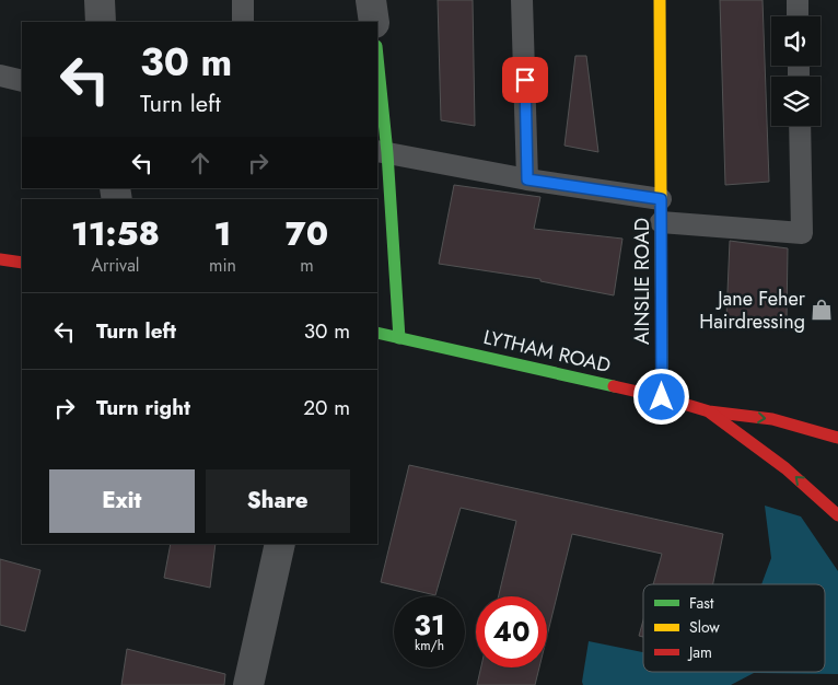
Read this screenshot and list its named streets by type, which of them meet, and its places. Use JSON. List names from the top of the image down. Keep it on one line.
{"streets":{"street":["AINSLIE ROAD","LYTHAM ROAD"]},"crossings":[["AINSLIE ROAD","LYTHAM ROAD"]],"places":{"shop":["Jane Feher Hairdressing"]},"legend":["Fast","Slow","Jam"],"page":{"turn":["30 m","Turn left"],"eta":["11:58","Arrival","1","min","70","m"],"list":[{"name":"Turn left","value":"30 m"},{"name":"Turn right","value":"20 m"}],"buttons":["Exit","Share"],"speed":"31 km/h","limit":"40"}}
